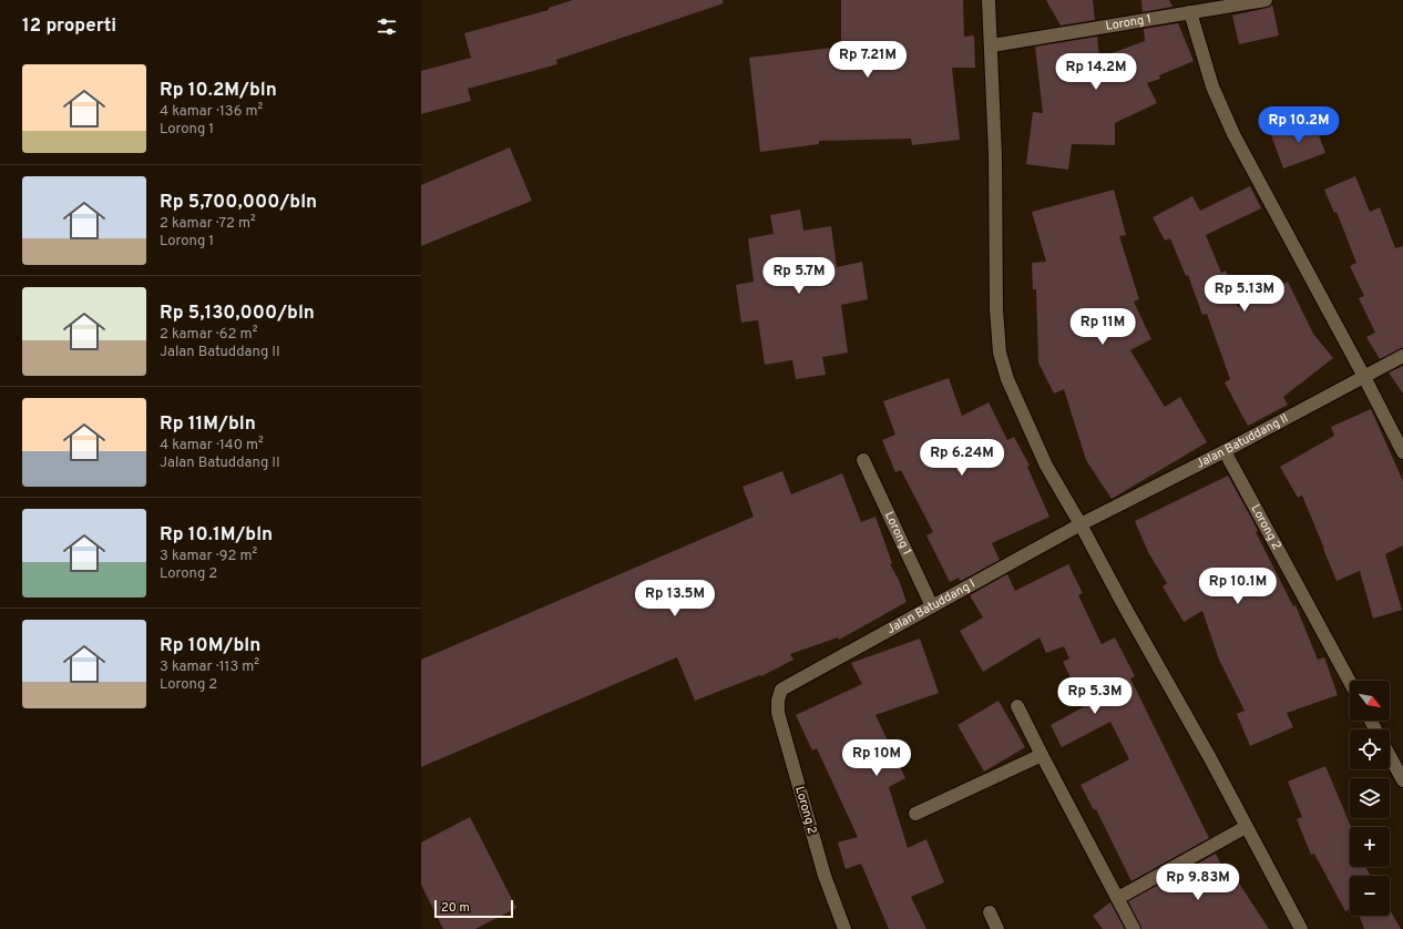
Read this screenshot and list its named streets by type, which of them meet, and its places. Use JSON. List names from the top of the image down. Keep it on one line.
{"streets":{"street":["Lorong 1","Jalan Batuddang II","Lorong 2","Jalan Batuddang I"]},"crossings":[["Lorong 1","Jalan Batuddang I"],["Jalan Batuddang II","Lorong 2"],["Jalan Batuddang II","Jalan Batuddang I"],["Lorong 2","Jalan Batuddang I"]],"scale_bar":"20 m","north":"bottom right","page":{"heading":"12 properti","price":["Rp 7.21M","Rp 14.2M","Rp 10.2M","Rp 5.7M","Rp 5.13M","Rp 11M","Rp 6.24M","Rp 10.1M","Rp 13.5M","Rp 5.3M","Rp 10M","Rp 9.83M"],"list":[{"name":"Rp 10.2M/bln","note":"4 kamar · 136 m² · Lorong 1"},{"name":"Rp 5,700,000/bln","note":"2 kamar · 72 m² · Lorong 1"},{"name":"Rp 5,130,000/bln","note":"2 kamar · 62 m² · Jalan Batuddang II"},{"name":"Rp 11M/bln","note":"4 kamar · 140 m² · Jalan Batuddang II"},{"name":"Rp 10.1M/bln","note":"3 kamar · 92 m² · Lorong 2"},{"name":"Rp 10M/bln","note":"3 kamar · 113 m² · Lorong 2"}],"map_buttons":["+","−"],"scale":"20 m"}}
